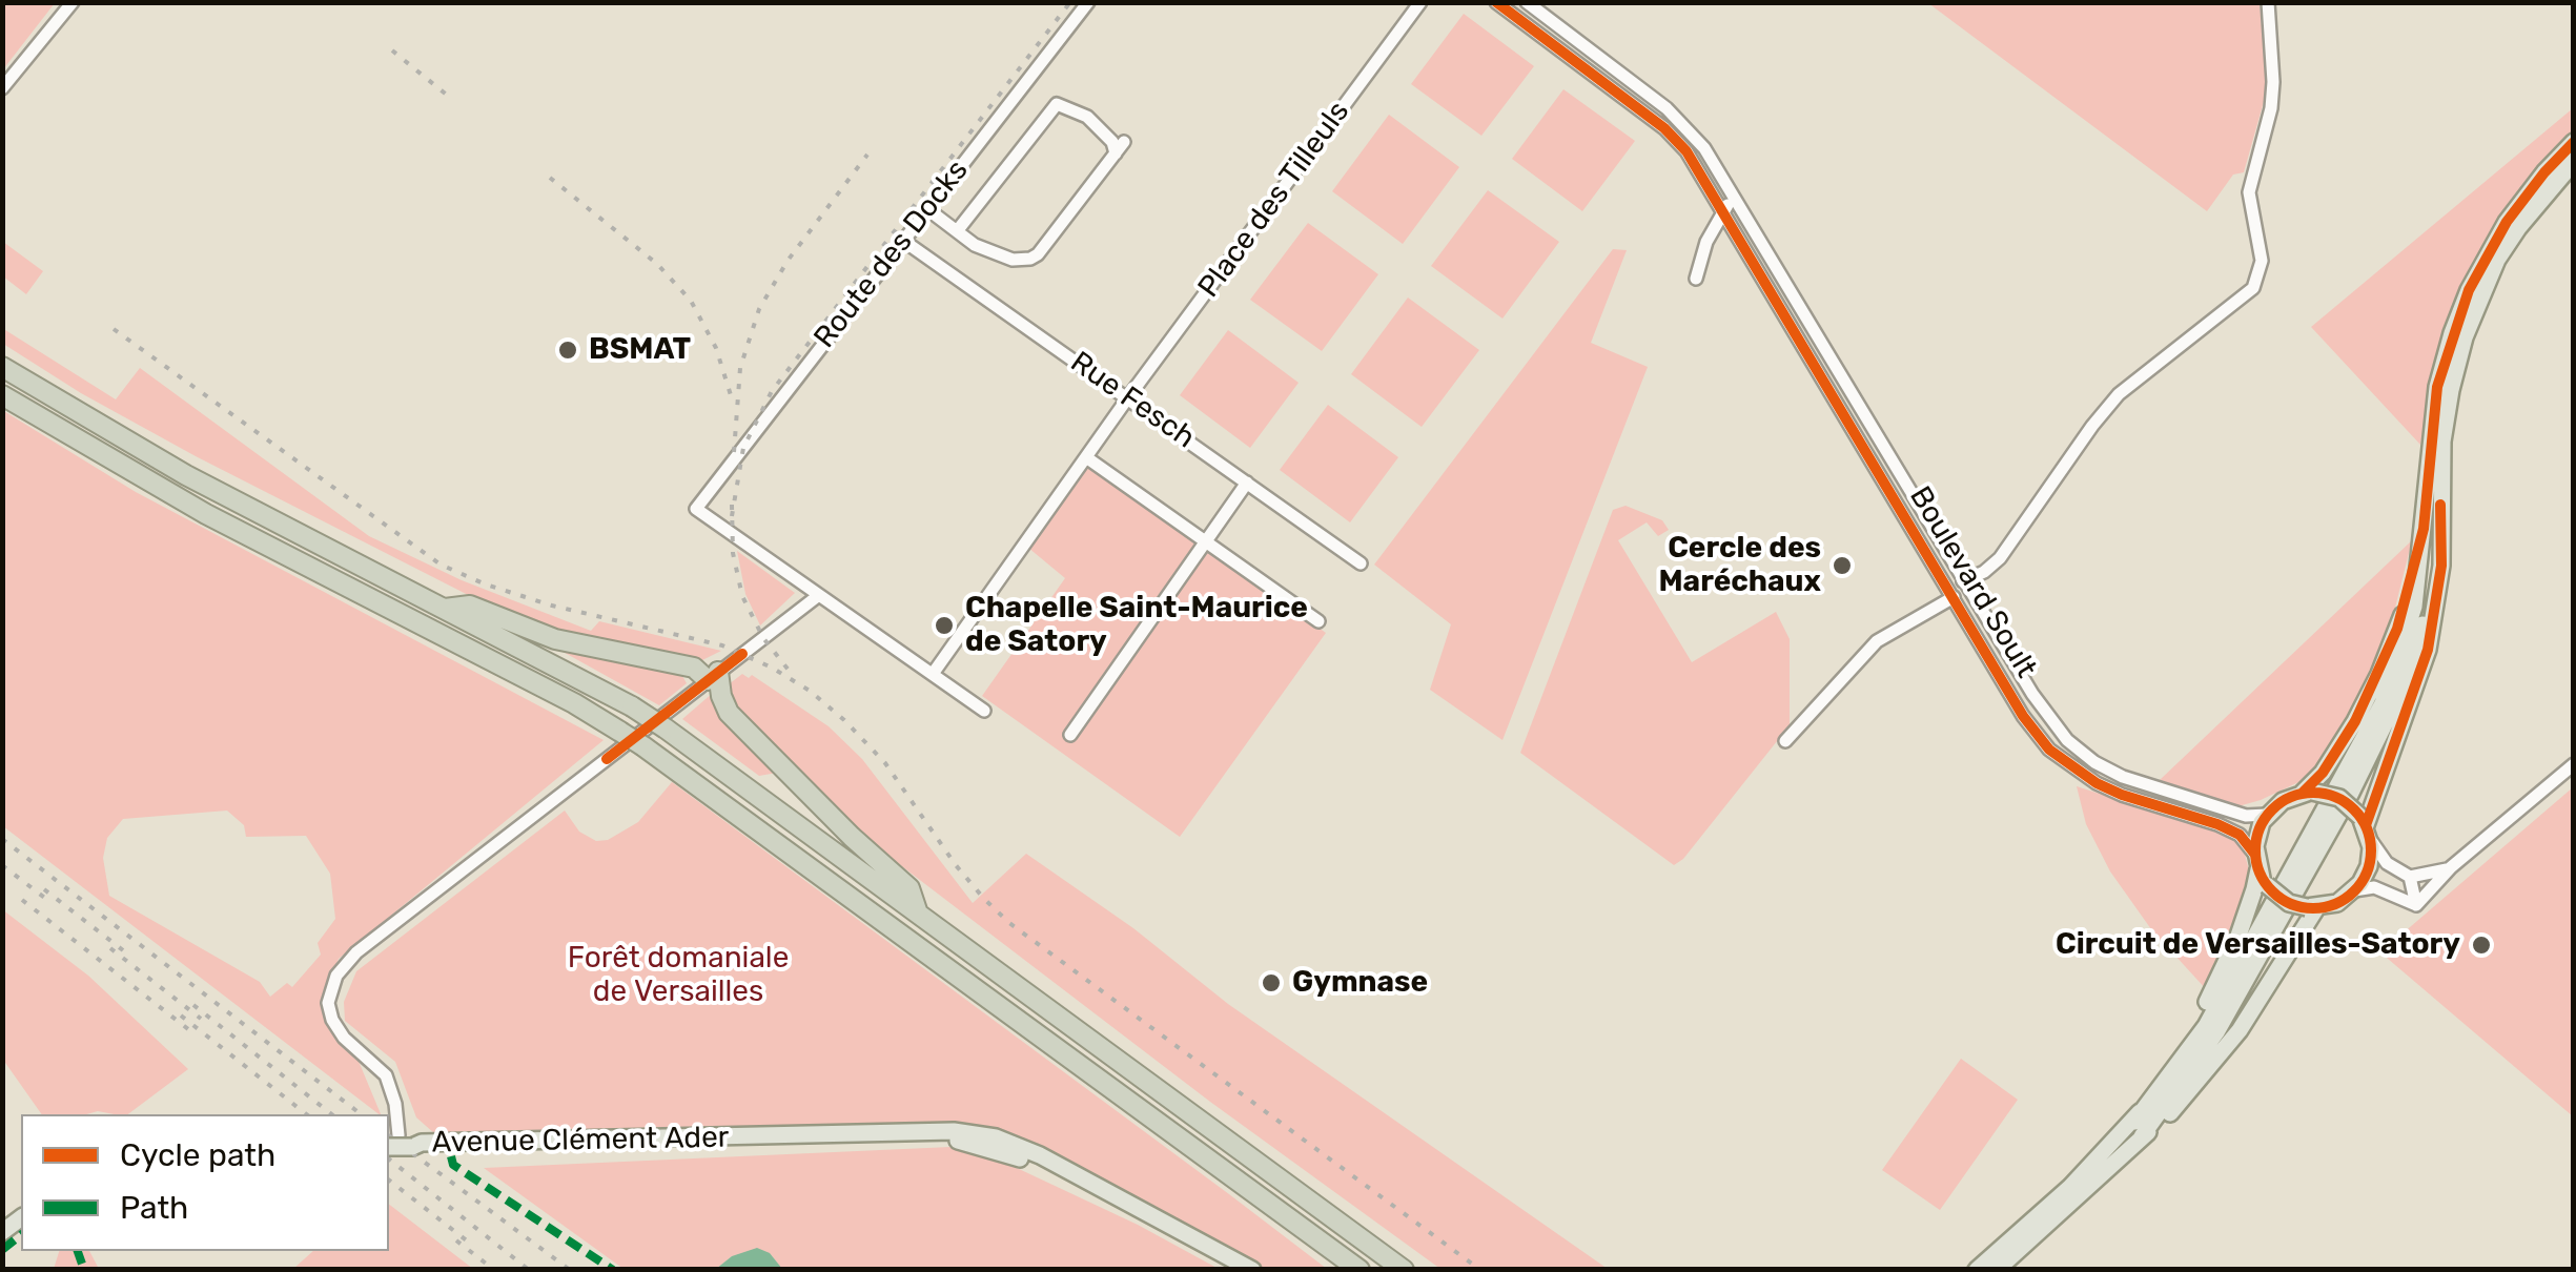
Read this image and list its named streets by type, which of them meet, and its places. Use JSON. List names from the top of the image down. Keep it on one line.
{"streets":{"main road":["Avenue Clément Ader"],"street":["Place des Tilleuls","Route des Docks","Rue Fesch","Boulevard Soult"]},"crossings":[["Place des Tilleuls","Rue Fesch"],["Route des Docks","Rue Fesch"]],"parks":["Forêt domaniale de Versailles"],"places":["BSMAT","Cercle des Maréchaux","Chapelle Saint-Maurice de Satory","Circuit de Versailles-Satory","Gymnase"],"legend":["Cycle path","Path"]}
